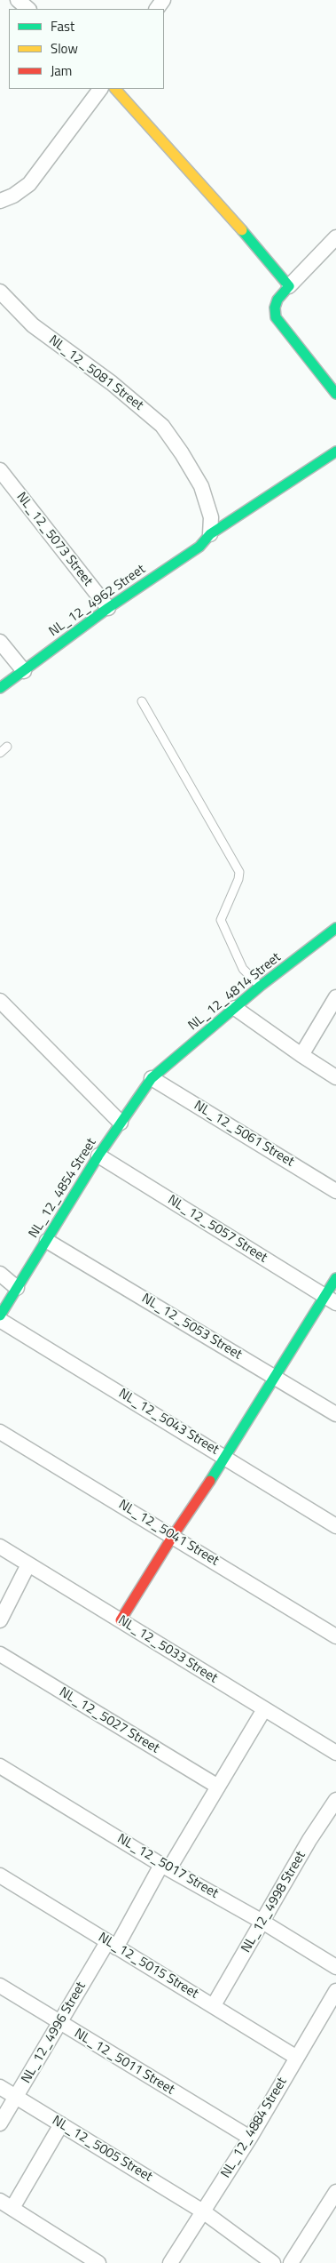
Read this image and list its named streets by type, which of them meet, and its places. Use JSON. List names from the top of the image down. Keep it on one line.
{"streets":{"street":["NL_12_5081 Street","NL_12_5073 Street","NL_12_4962 Street","NL_12_4814 Street","NL_12_5061 Street","NL_12_4854 Street","NL_12_5057 Street","NL_12_5053 Street","NL_12_5043 Street","NL_12_5041 Street","NL_12_5033 Street","NL_12_5027 Street","NL_12_5017 Street","NL_12_4998 Street","NL_12_5015 Street","NL_12_4996 Street","NL_12_5011 Street","NL_12_4884 Street","NL_12_5005 Street"]},"crossings":[["NL_12_5081 Street","NL_12_4962 Street"],["NL_12_5073 Street","NL_12_4962 Street"],["NL_12_4814 Street","NL_12_5061 Street"],["NL_12_4814 Street","NL_12_4854 Street"],["NL_12_5061 Street","NL_12_4854 Street"],["NL_12_4854 Street","NL_12_5057 Street"],["NL_12_4854 Street","NL_12_5053 Street"],["NL_12_5033 Street","NL_12_4996 Street"],["NL_12_5027 Street","NL_12_4996 Street"],["NL_12_5017 Street","NL_12_4998 Street"],["NL_12_5017 Street","NL_12_4996 Street"],["NL_12_4998 Street","NL_12_5015 Street"],["NL_12_5015 Street","NL_12_4996 Street"],["NL_12_5015 Street","NL_12_4884 Street"],["NL_12_4996 Street","NL_12_5011 Street"],["NL_12_4996 Street","NL_12_5005 Street"],["NL_12_5011 Street","NL_12_4884 Street"],["NL_12_4884 Street","NL_12_5005 Street"]],"legend":["Fast","Slow","Jam"]}
